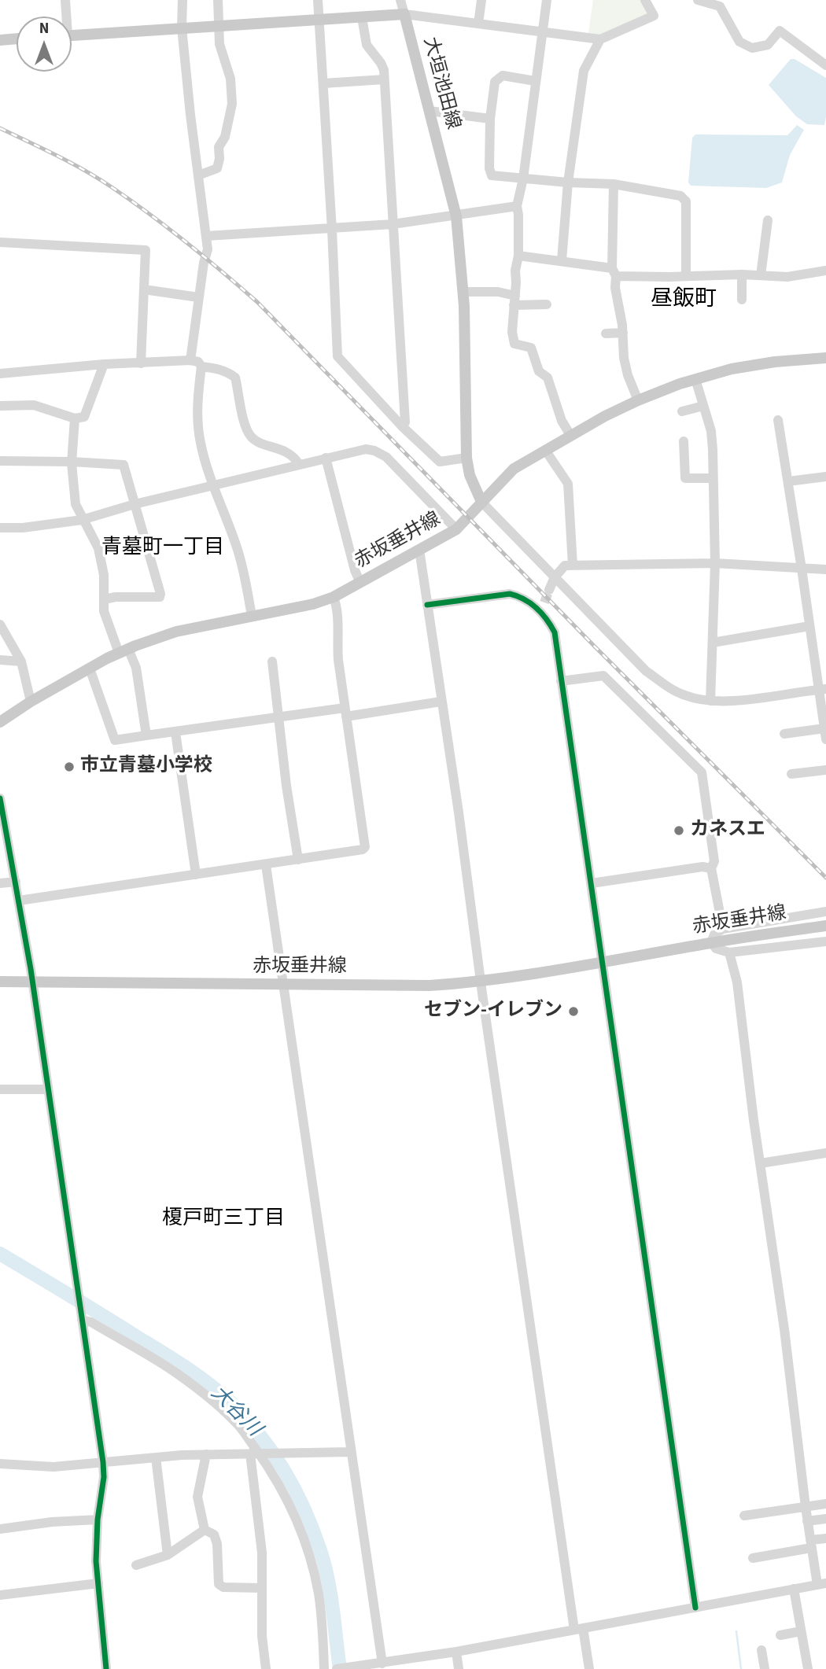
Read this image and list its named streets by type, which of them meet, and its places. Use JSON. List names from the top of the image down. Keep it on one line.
{"streets":{"main road":["大垣池田線","赤坂垂井線"]},"crossings":[["大垣池田線","赤坂垂井線"]],"districts":["昼飯町","青墓町一丁目","榎戸町三丁目"],"water":["大谷川"],"places":["市立青墓小学校","カネスエ","セブン-イレブン"],"north":"top"}
